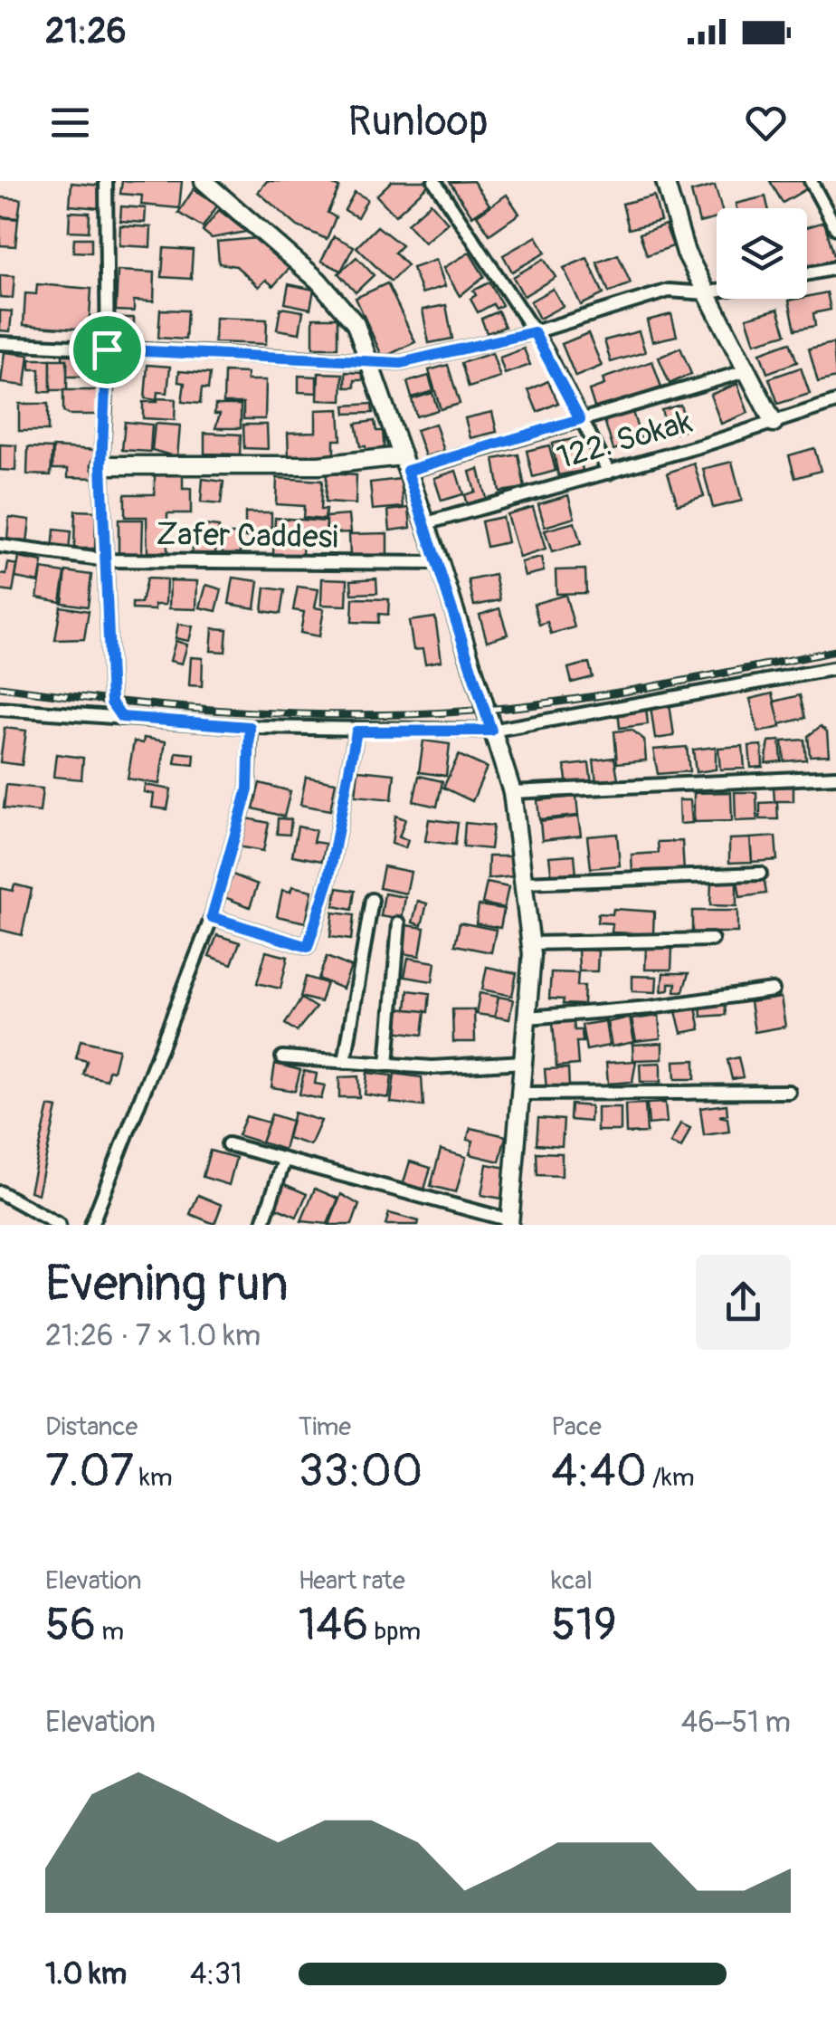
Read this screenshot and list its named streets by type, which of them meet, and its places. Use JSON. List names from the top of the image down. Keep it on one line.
{"streets":{"street":["122. Sokak","Zafer Caddesi"]},"page":{"status":"21:26","header":"Runloop","heading":["Evening run","21:26 · 7 × 1.0 km"],"stats":[["Distance","7.07 km"],["Time","33:00"],["Pace","4:40 /km"],["Elevation","56 m"],["Heart rate","146 bpm"],["kcal","519"]],"chart":["Elevation","46–51 m"],"list":[{"name":"1.0 km","note":"4:31"}]}}
